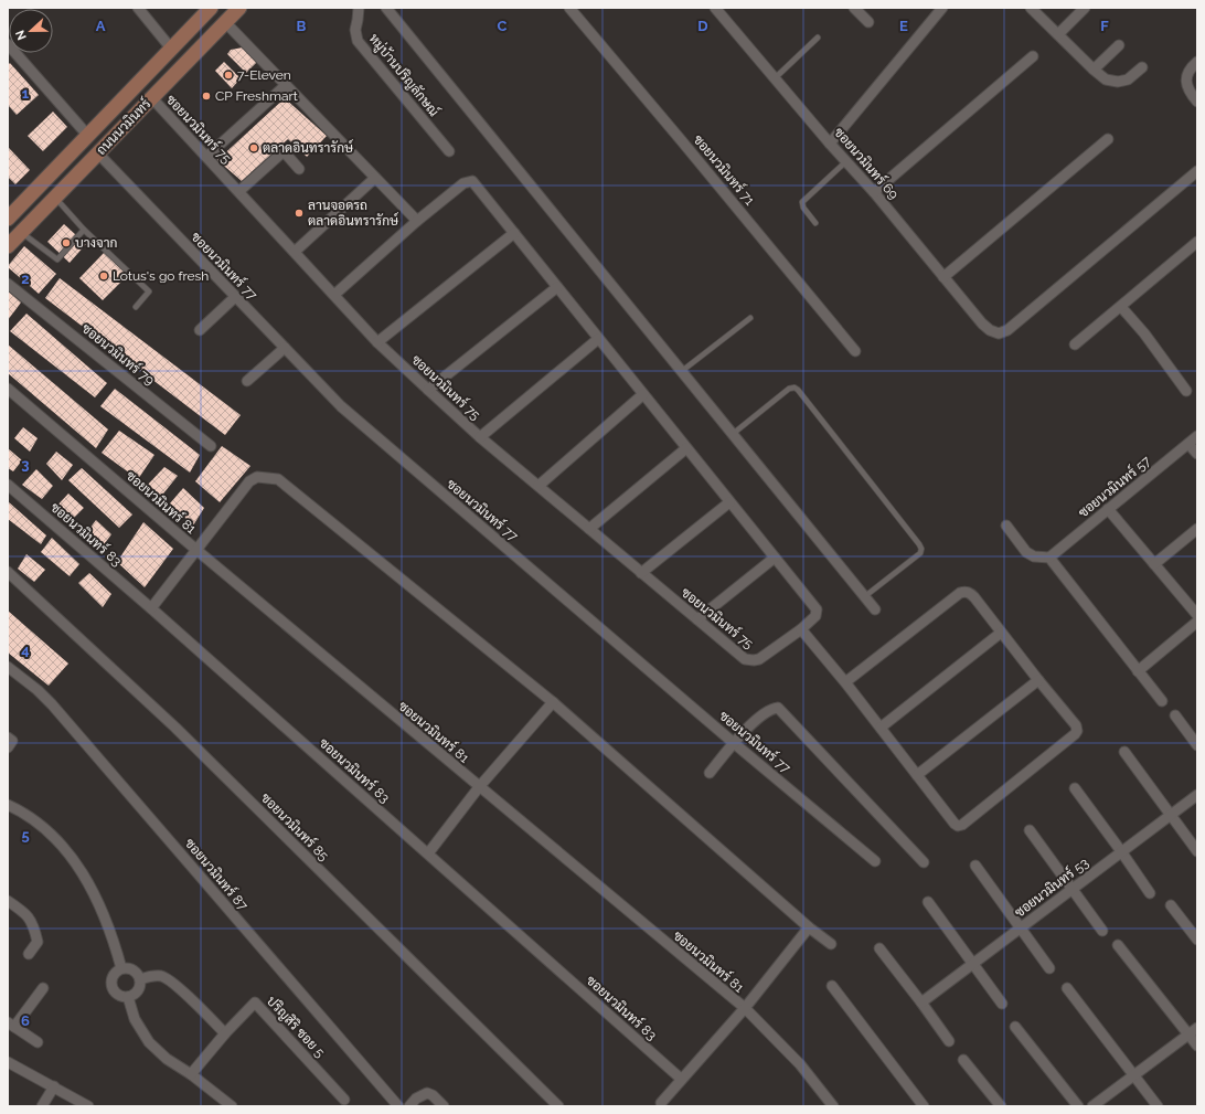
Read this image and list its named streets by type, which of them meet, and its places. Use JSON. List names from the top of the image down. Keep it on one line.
{"streets":{"main road":["ถนนนวมินทร์"],"street":["หมู่บ้านปริญลักษณ์","ซอยนวมินทร์ 75","ซอยนวมินทร์ 69","ซอยนวมินทร์ 71","ซอยนวมินทร์ 77","ซอยนวมินทร์ 79","ซอยนวมินทร์ 57","ซอยนวมินทร์ 81","ซอยนวมินทร์ 83","ซอยนวมินทร์ 85","ซอยนวมินทร์ 87","ซอยนวมินทร์ 53","ปริญสิริ ซอย 5"]},"crossings":[["ถนนนวมินทร์","ซอยนวมินทร์ 75"],["ถนนนวมินทร์","ซอยนวมินทร์ 77"]],"places":["7-Eleven","CP Freshmart","ตลาดอินทรารักษ์","ลานจอดรถ ตลาดอินทรารักษ์","บางจาก","Lotus's go fresh"],"north":"left","grid":{"columns":["A","B","C","D","E","F"],"rows":["1","2","3","4","5","6"]}}
